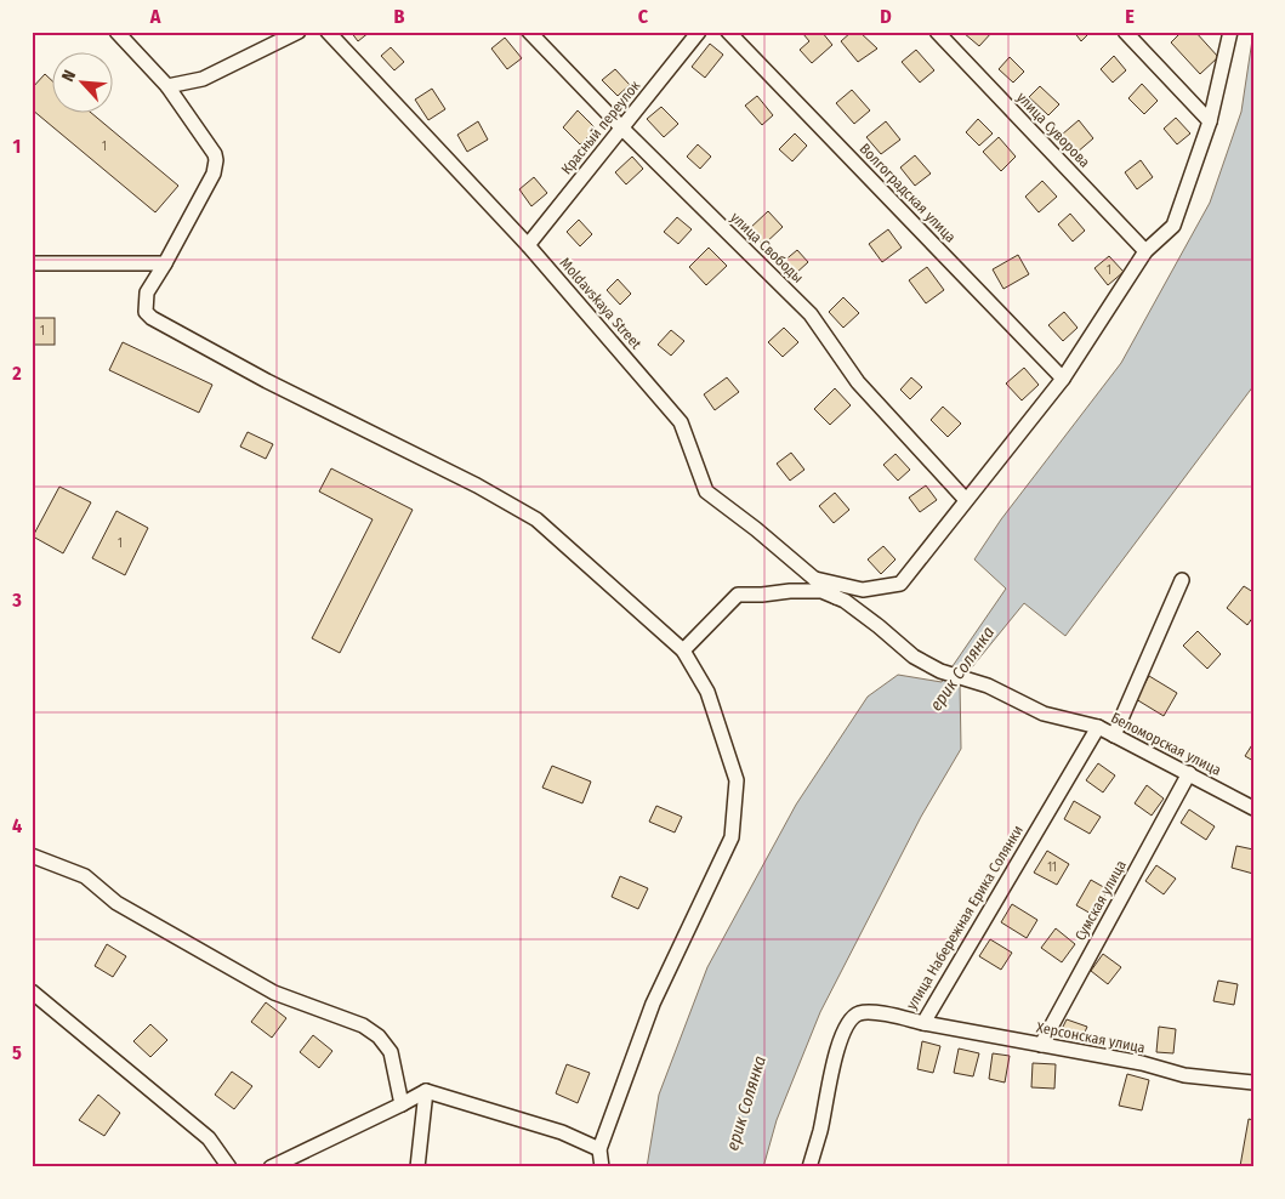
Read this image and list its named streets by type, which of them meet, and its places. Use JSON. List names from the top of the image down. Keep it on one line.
{"streets":{"street":["Красный переулок","улица Суворова","Волгоградская улица","улица Свободы","Moldavskaya Street","Беломорская улица","Сумская улица","улица Набережная Ерика Солянки","Херсонская улица"]},"crossings":[["Красный переулок","улица Свободы"],["Красный переулок","Moldavskaya Street"],["Moldavskaya Street","Беломорская улица"],["Беломорская улица","Сумская улица"],["Беломорская улица","улица Набережная Ерика Солянки"],["Сумская улица","Херсонская улица"],["улица Набережная Ерика Солянки","Херсонская улица"]],"water":["ерик Солянка"],"house_numbers":["1","1","1","1","11"],"north":"top left","grid":{"columns":["A","B","C","D","E"],"rows":["1","2","3","4","5"]}}
